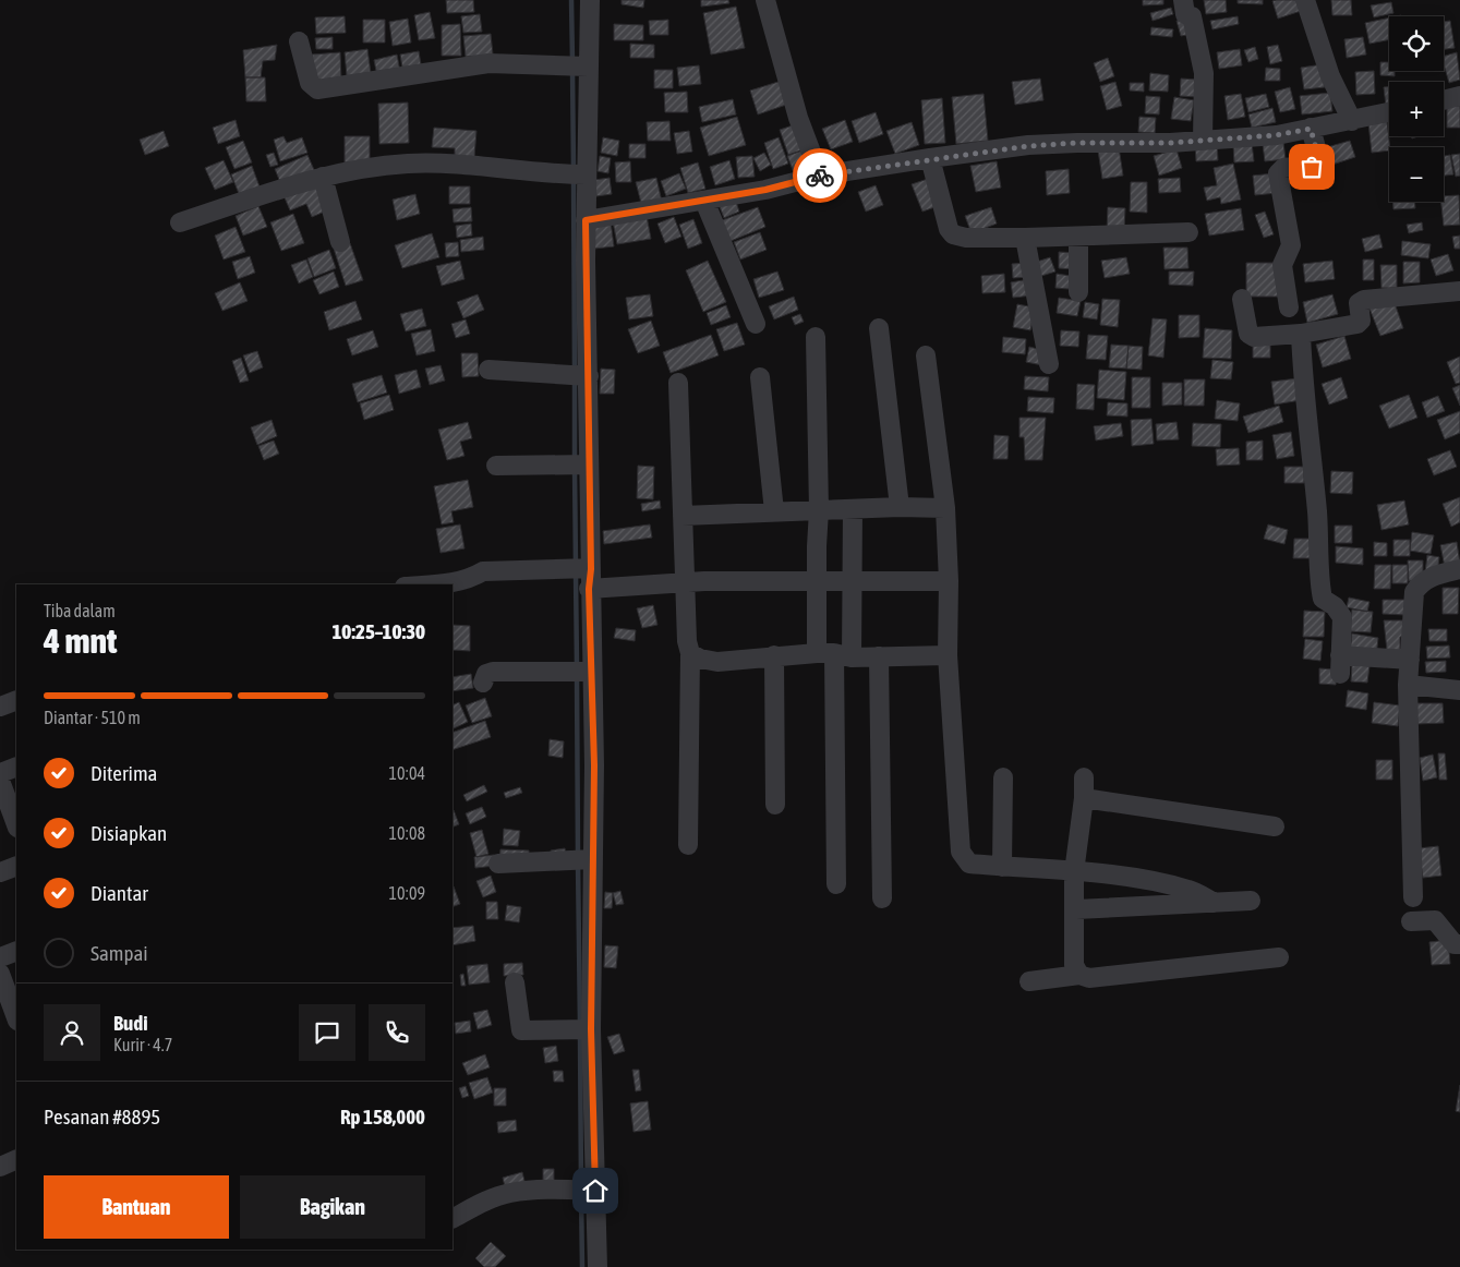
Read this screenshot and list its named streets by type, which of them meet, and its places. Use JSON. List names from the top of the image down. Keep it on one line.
{"page":{"map_buttons":["+","−"],"heading":["4 mnt","Tiba dalam","10:25–10:30"],"panel":["Budi","Kurir · 4.7","Pesanan #8895","Rp 158,000"],"bar":"Diantar · 510 m","list":[["Diterima","10:04"],["Disiapkan","10:08"],["Diantar","10:09"],"Sampai"],"buttons":["Bantuan","Bagikan"]}}
